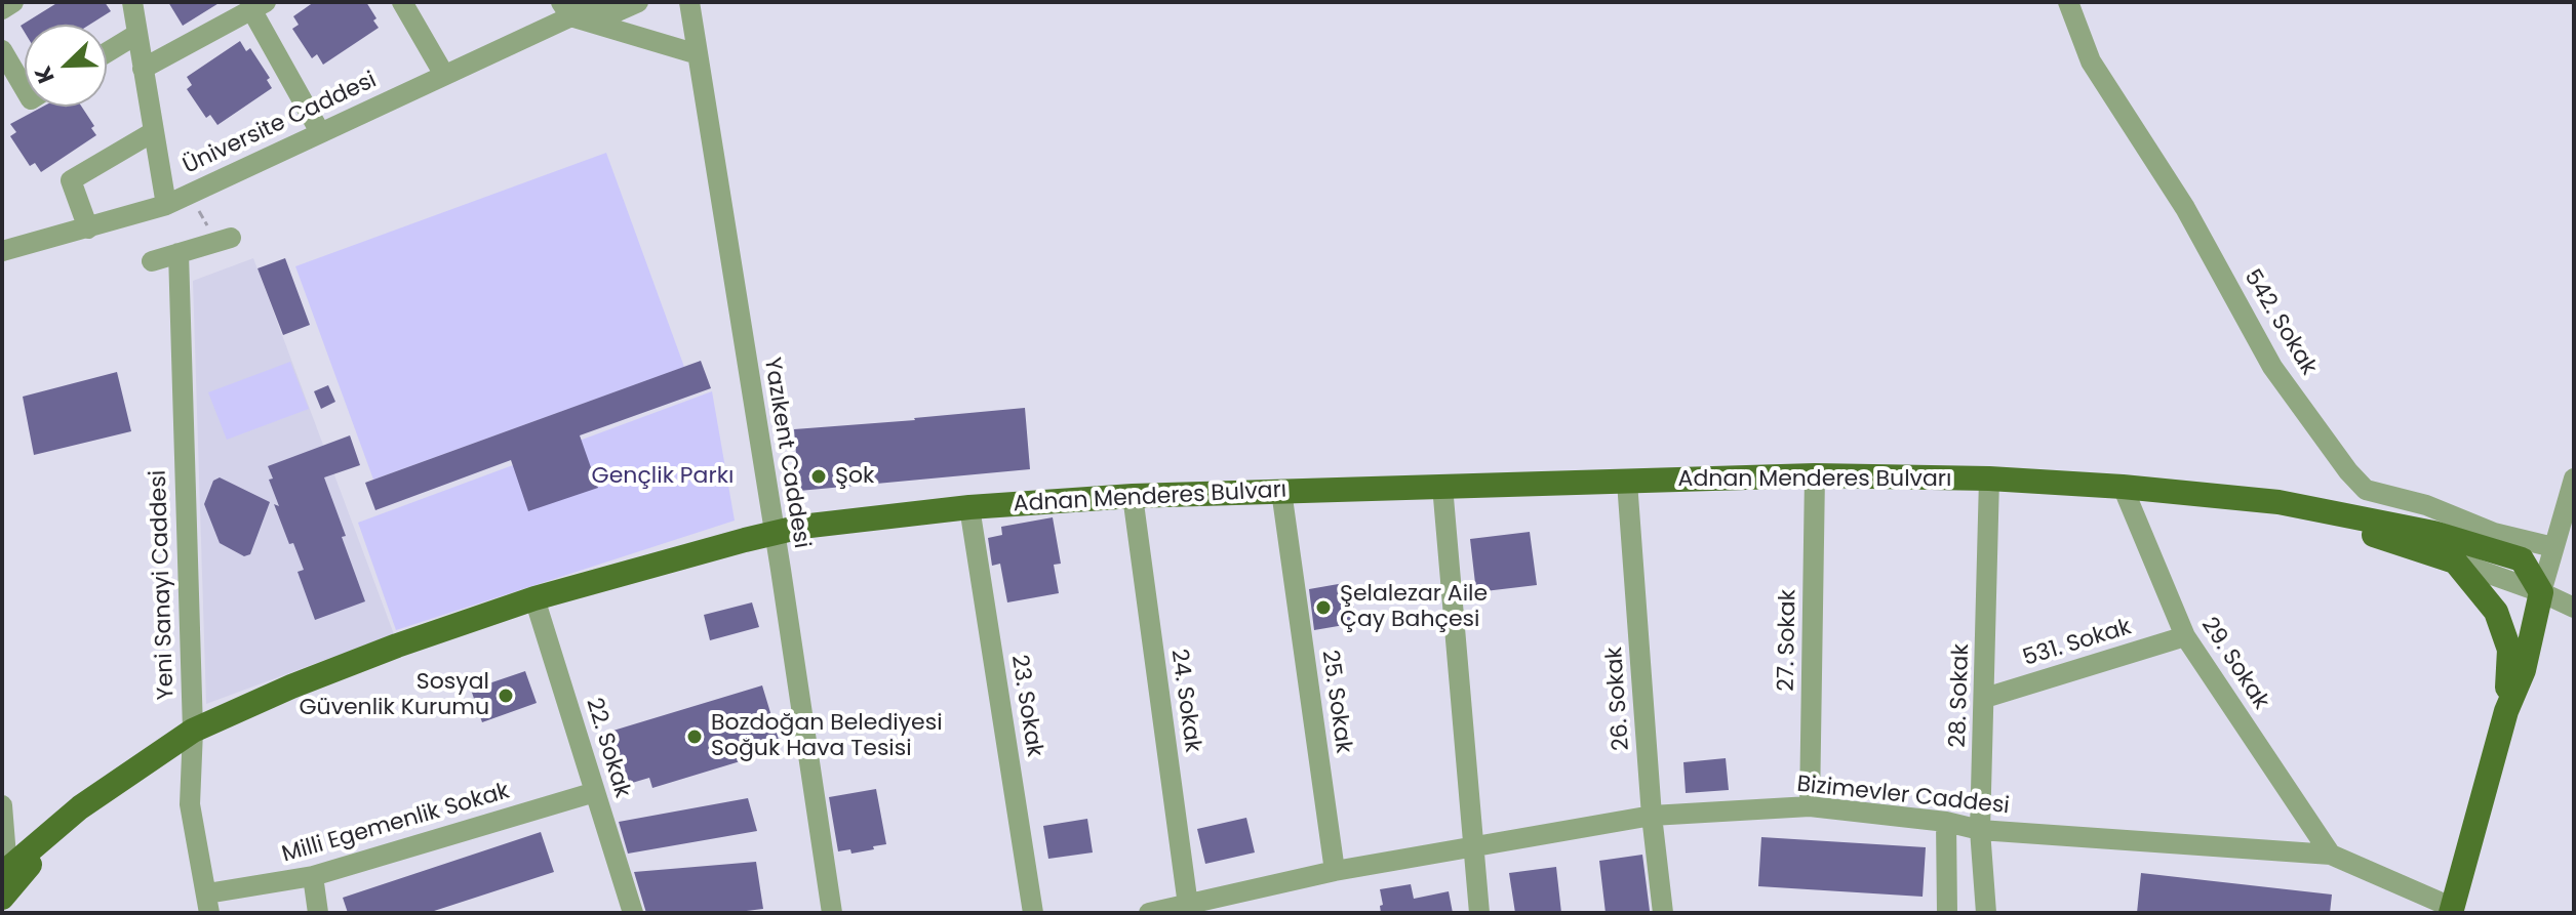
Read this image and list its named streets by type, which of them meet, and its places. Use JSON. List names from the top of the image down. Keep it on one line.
{"streets":{"main road":["Adnan Menderes Bulvarı"],"street":["Üniversite Caddesi","542. Sokak","Yazıkent Caddesi","Yeni Sanayi Caddesi","27. Sokak","531. Sokak","29. Sokak","28. Sokak","26. Sokak","24. Sokak","25. Sokak","23. Sokak","22. Sokak","Bizimevler Caddesi","Milli Egemenlik Sokak"]},"crossings":[["Yazıkent Caddesi","Adnan Menderes Bulvarı"],["Adnan Menderes Bulvarı","Yeni Sanayi Caddesi"],["Adnan Menderes Bulvarı","27. Sokak"],["Adnan Menderes Bulvarı","29. Sokak"],["Adnan Menderes Bulvarı","28. Sokak"],["Adnan Menderes Bulvarı","26. Sokak"],["Adnan Menderes Bulvarı","24. Sokak"],["Adnan Menderes Bulvarı","25. Sokak"],["Adnan Menderes Bulvarı","23. Sokak"],["Adnan Menderes Bulvarı","22. Sokak"],["Yeni Sanayi Caddesi","Milli Egemenlik Sokak"],["27. Sokak","Bizimevler Caddesi"],["531. Sokak","29. Sokak"],["531. Sokak","28. Sokak"],["29. Sokak","Bizimevler Caddesi"],["28. Sokak","Bizimevler Caddesi"],["26. Sokak","Bizimevler Caddesi"],["24. Sokak","Bizimevler Caddesi"],["25. Sokak","Bizimevler Caddesi"],["22. Sokak","Milli Egemenlik Sokak"]],"parks":["Gençlik Parkı"],"places":["Şok","Şelalezar Aile Çay Bahçesi","Sosyal Güvenlik Kurumu","Bozdoğan Belediyesi Soğuk Hava Tesisi"],"north":"bottom left"}
